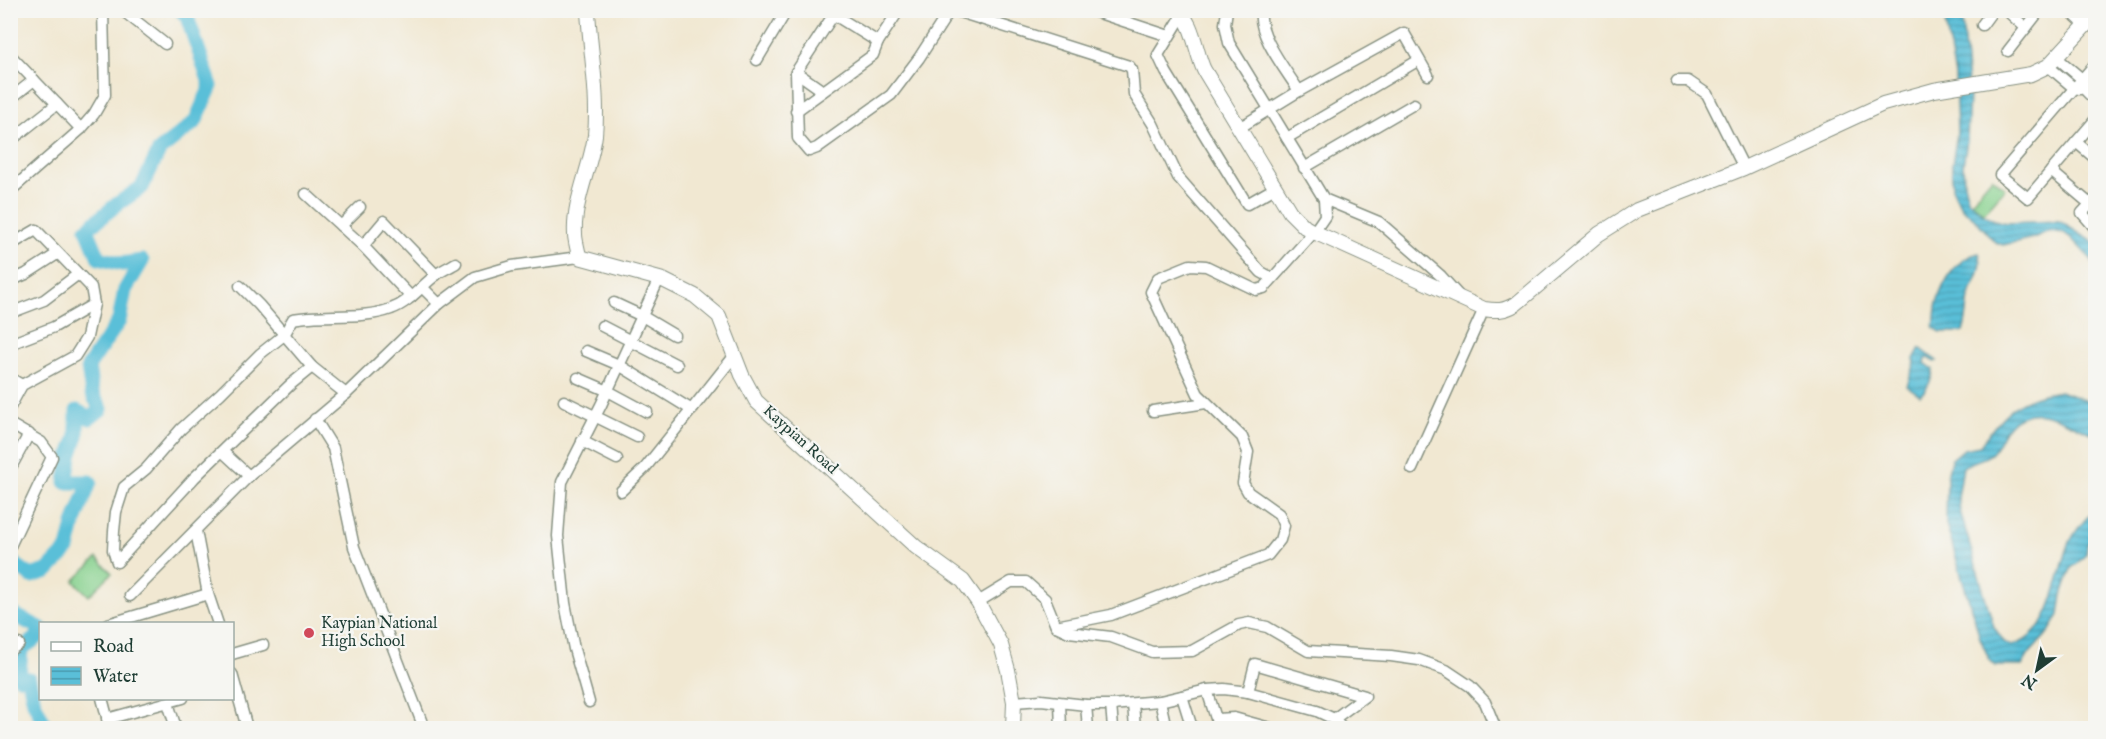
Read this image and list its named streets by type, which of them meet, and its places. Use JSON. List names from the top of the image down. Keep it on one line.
{"streets":{"street":["Kaypian Road"]},"places":["Kaypian National High School"],"legend":["Road","Water"],"north":"bottom left"}
